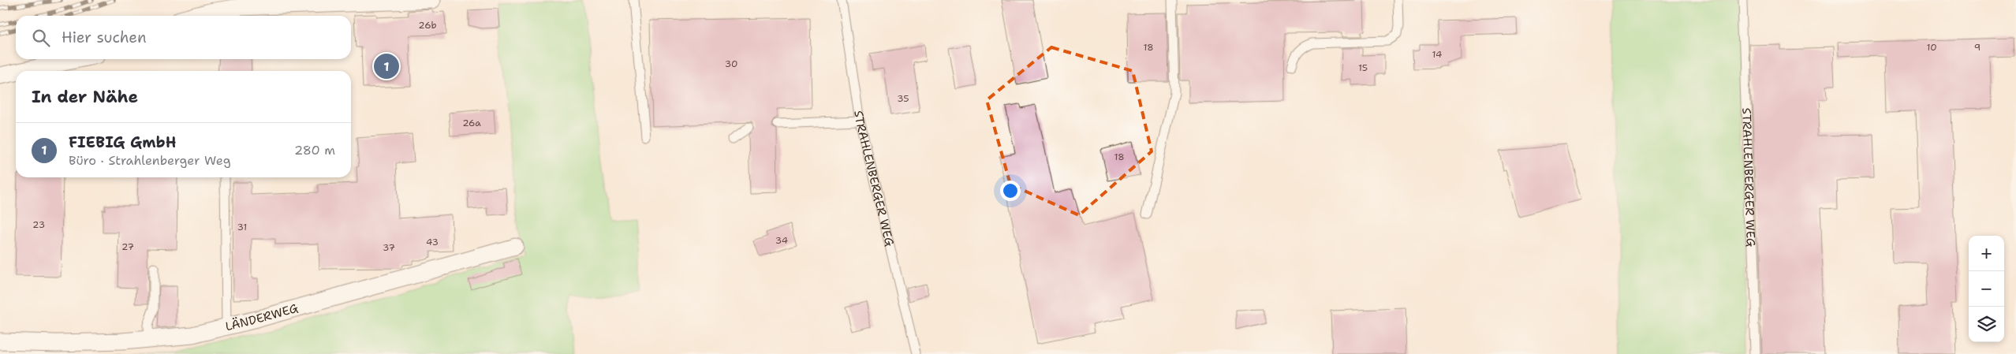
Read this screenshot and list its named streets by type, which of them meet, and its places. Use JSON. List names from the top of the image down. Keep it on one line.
{"streets":{"street":["LÄNDERWEG"],"lane":["STRAHLENBERGER WEG"]},"house_numbers":["26b","18","10","9","14","30","15","35","26a","18","23","31","34","43","27","37"],"page":{"search":"Hier suchen","pins":"1","heading":"In der Nähe","list":[{"mark":"1","name":"FIEBIG GmbH","note":"Büro · Strahlenberger Weg","value":"280 m"}],"map_buttons":["+","−"]}}
